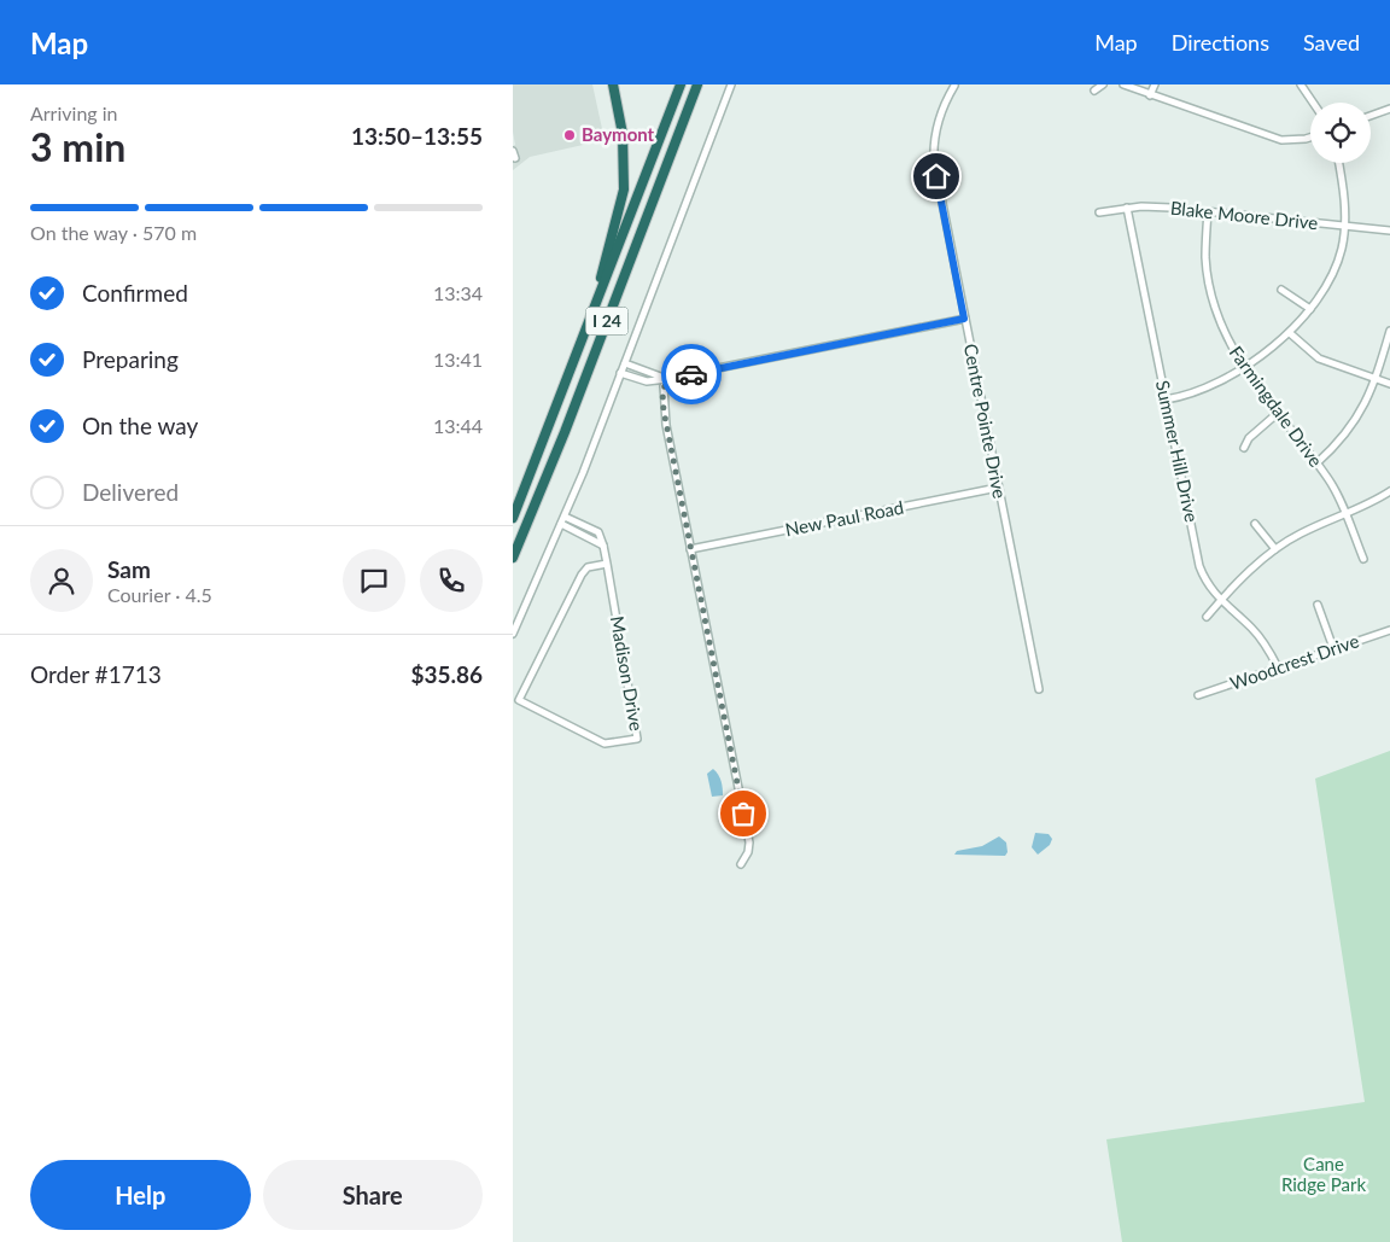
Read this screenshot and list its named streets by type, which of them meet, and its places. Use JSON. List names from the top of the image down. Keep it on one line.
{"streets":{"highway":["I 24"],"street":["Blake Moore Drive","Farmingdale Drive","Centre Pointe Drive","Summer Hill Drive","New Paul Road","Woodcrest Drive","Madison Drive"]},"crossings":[["Blake Moore Drive","Farmingdale Drive"],["Blake Moore Drive","Summer Hill Drive"],["Centre Pointe Drive","New Paul Road"],["Summer Hill Drive","Woodcrest Drive"]],"parks":["Cane Ridge Park"],"places":["Baymont"],"page":{"header":"Map","nav":["Map","Directions","Saved"],"heading":["3 min","Arriving in","13:50–13:55"],"panel":["Sam","Courier · 4.5","Order #1713","$35.86"],"bar":"On the way · 570 m","list":[["Confirmed","13:34"],["Preparing","13:41"],["On the way","13:44"],"Delivered"],"buttons":["Help","Share"]}}
